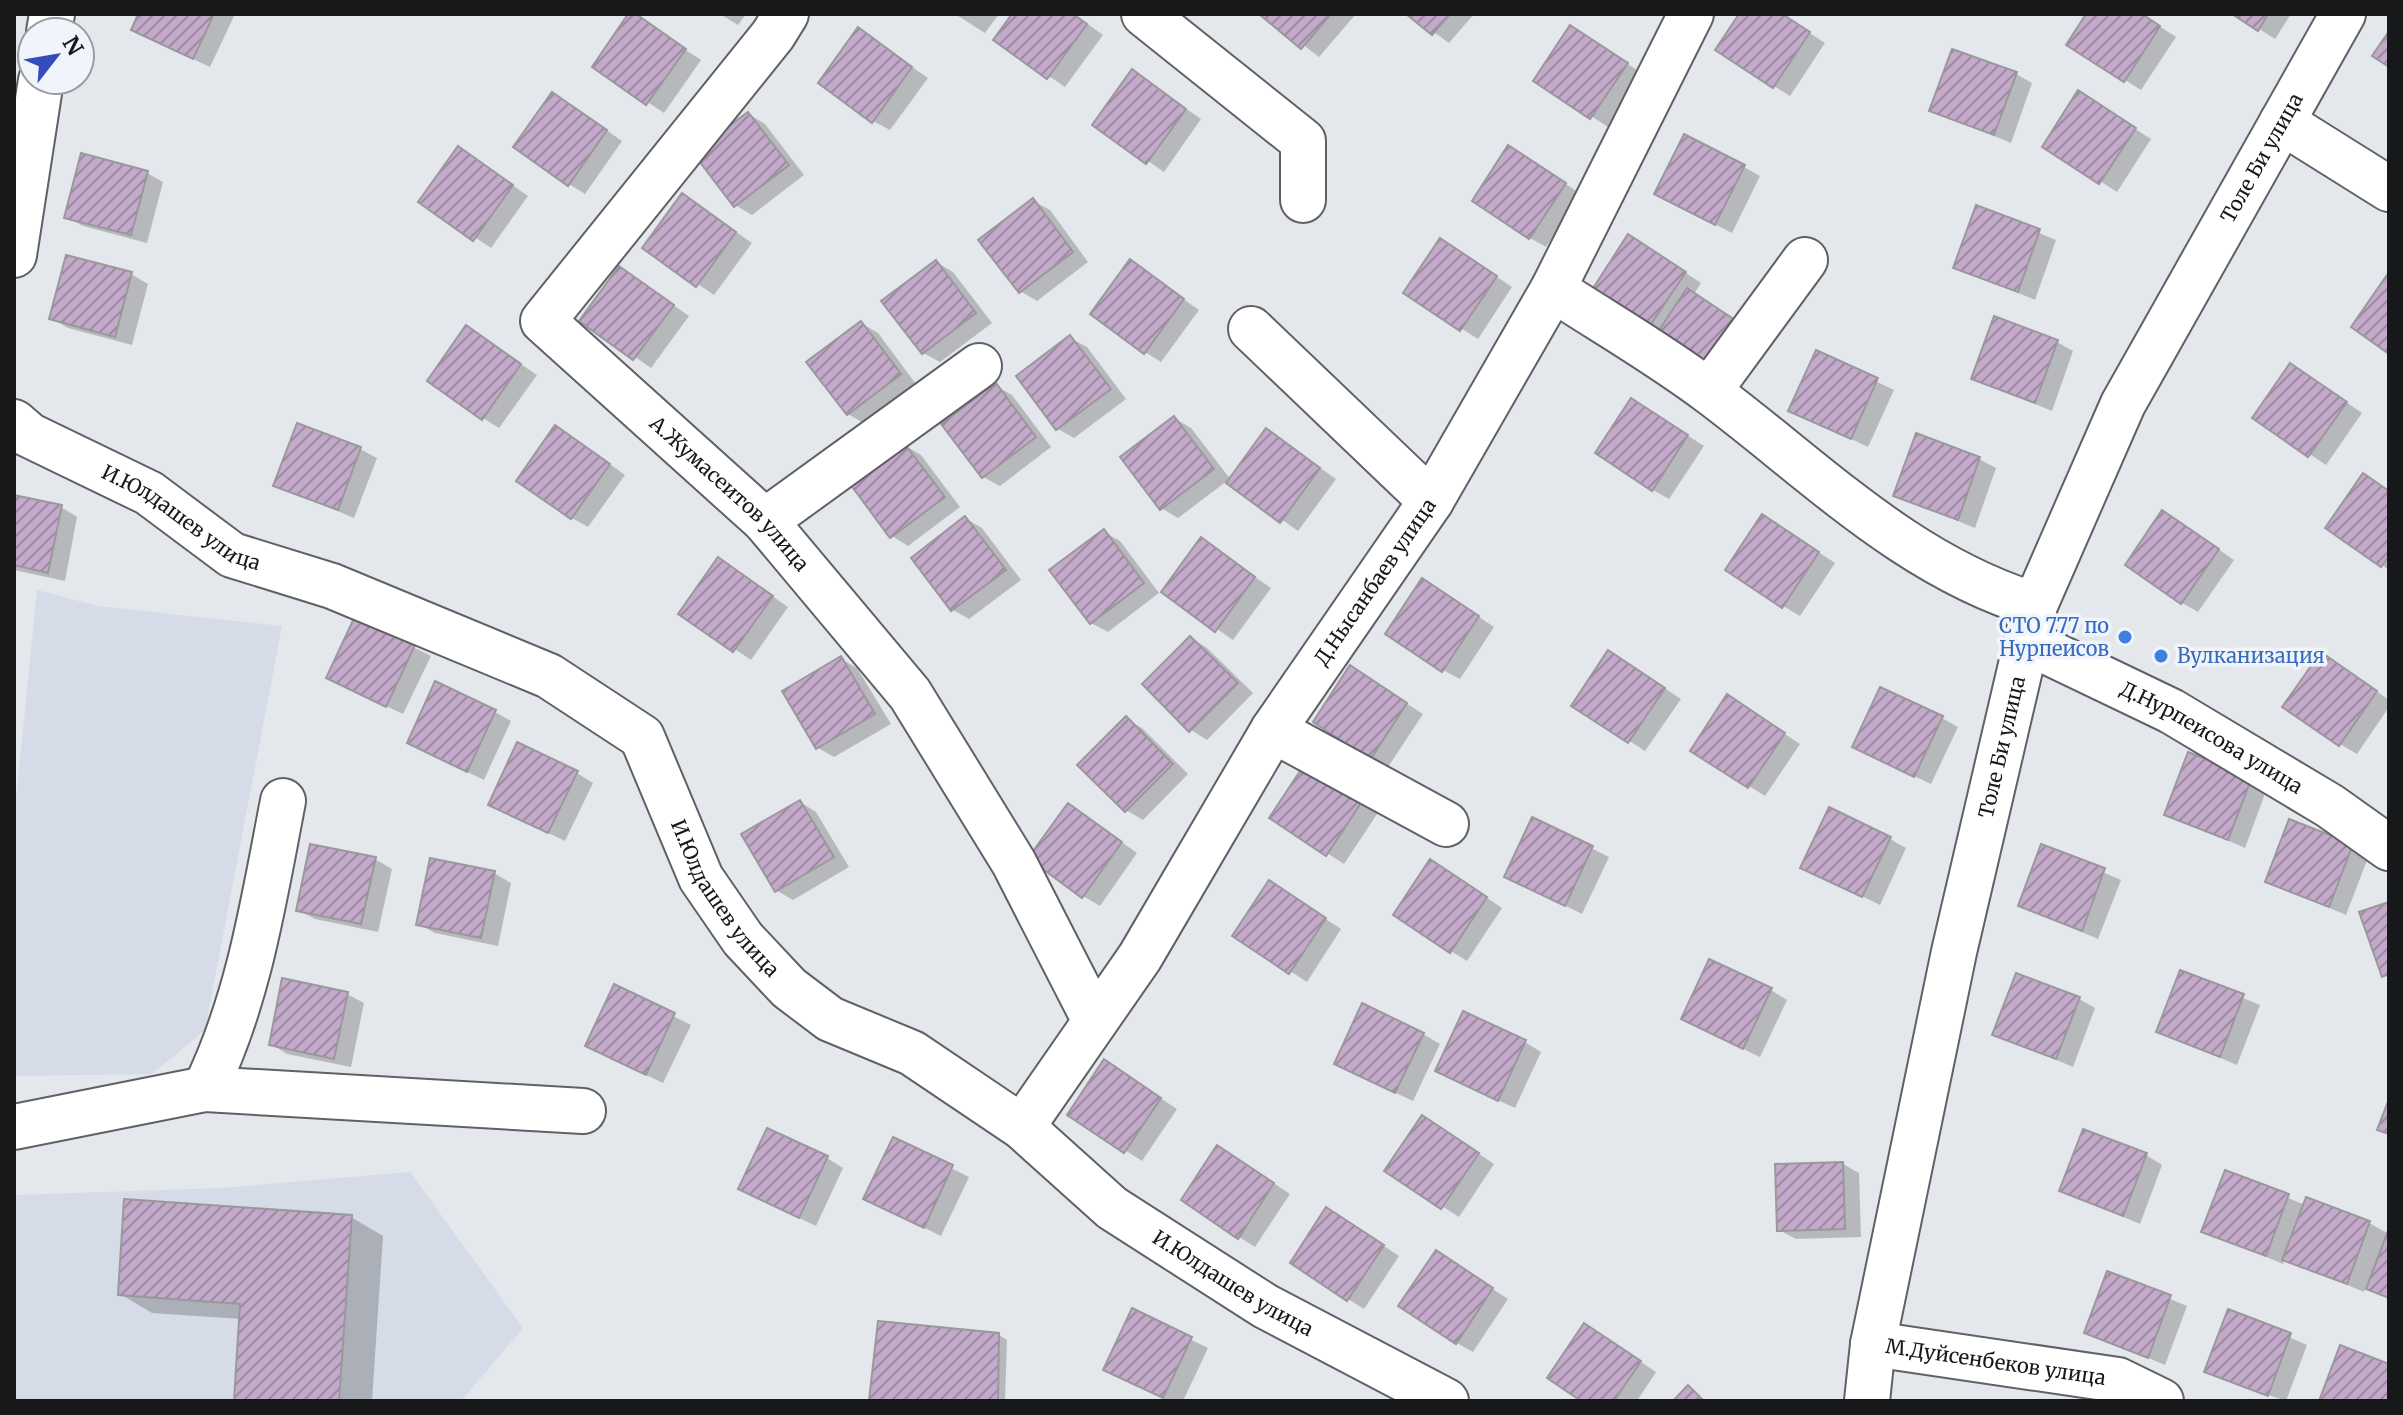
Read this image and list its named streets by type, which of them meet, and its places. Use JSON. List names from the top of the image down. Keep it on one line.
{"streets":{"street":["Толе Би улица","А.Жумасеитов улица","И.Юлдашев улица","Д.Нысанбаев улица","Д.Нурпеисова улица","М.Дуйсенбеков улица"]},"crossings":[["Толе Би улица","Д.Нурпеисова улица"],["Толе Би улица","М.Дуйсенбеков улица"],["А.Жумасеитов улица","Д.Нысанбаев улица"],["И.Юлдашев улица","Д.Нысанбаев улица"],["Д.Нысанбаев улица","Д.Нурпеисова улица"]],"places":["СТО 777 по Нурпеисов","Вулканизация"],"north":"top right"}
